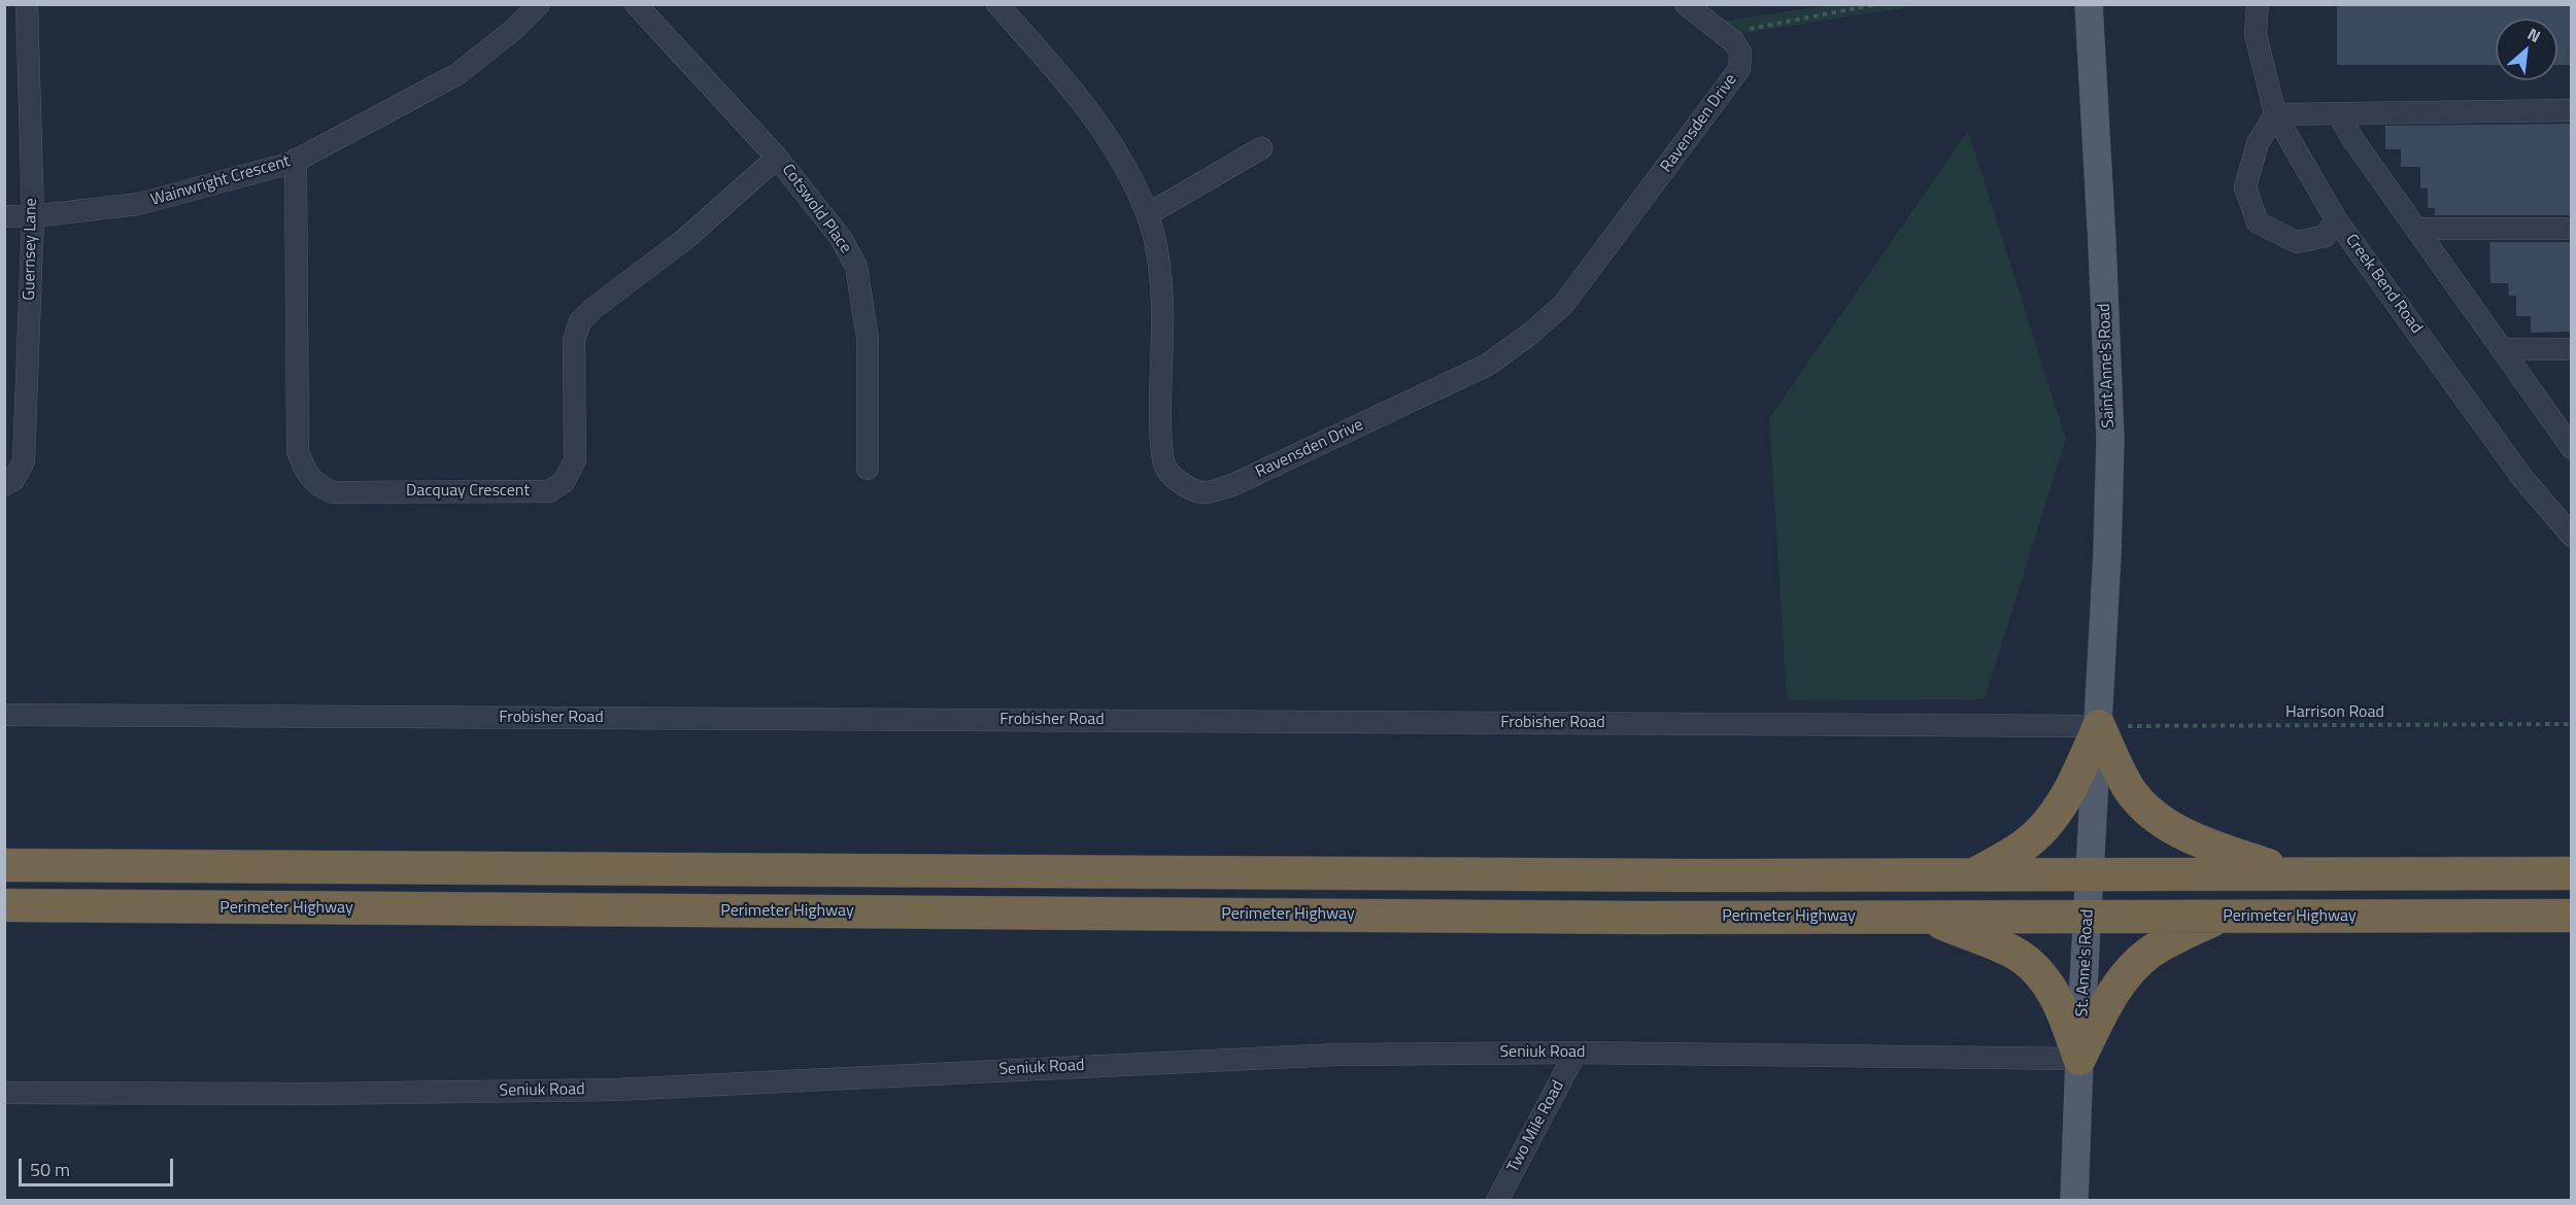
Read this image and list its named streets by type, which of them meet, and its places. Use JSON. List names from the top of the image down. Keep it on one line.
{"streets":{"highway":["Perimeter Highway"],"main road":["Saint Anne's Road","St. Anne's Road"],"street":["Ravensden Drive","Wainwright Crescent","Cotswold Place","Guernsey Lane","Creek Bend Road","Dacquay Crescent","Frobisher Road","Seniuk Road","Two Mile Road"],"path":["Harrison Road"]},"crossings":[["Wainwright Crescent","Guernsey Lane"],["Wainwright Crescent","Dacquay Crescent"],["Cotswold Place","Dacquay Crescent"],["Saint Anne's Road","Harrison Road"],["Saint Anne's Road","Frobisher Road"],["Saint Anne's Road","St. Anne's Road"],["Harrison Road","Frobisher Road"],["Harrison Road","St. Anne's Road"],["Frobisher Road","St. Anne's Road"],["Perimeter Highway","St. Anne's Road"],["St. Anne's Road","Seniuk Road"],["Seniuk Road","Two Mile Road"]],"scale_bar":"50 m","north":"top right"}
